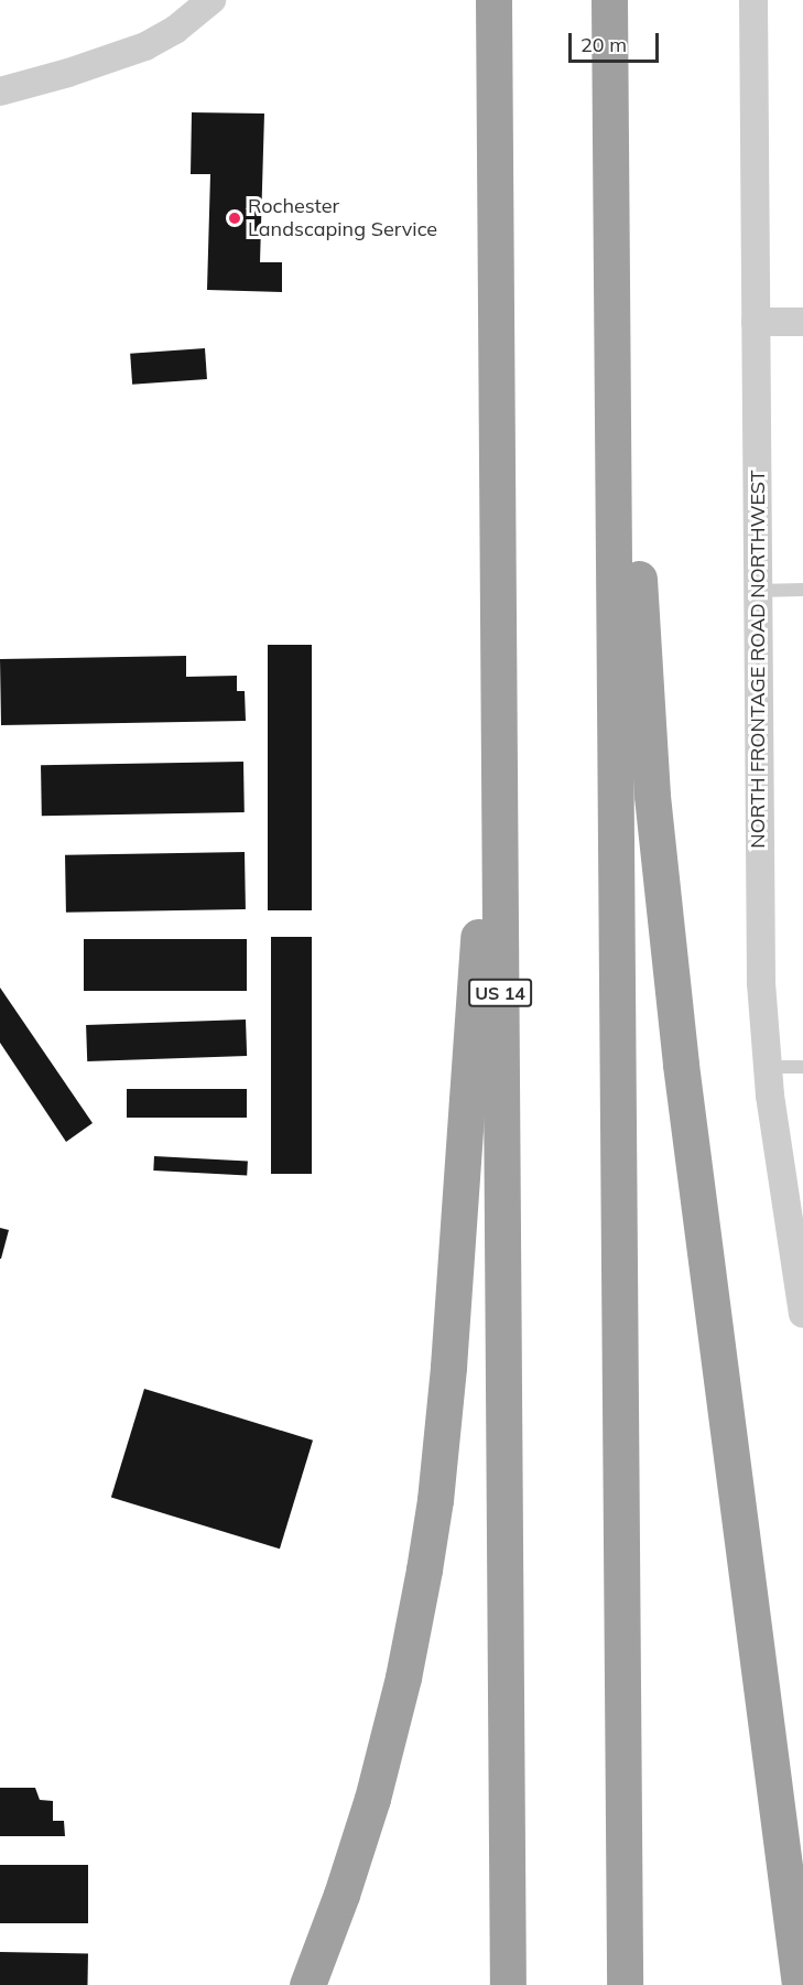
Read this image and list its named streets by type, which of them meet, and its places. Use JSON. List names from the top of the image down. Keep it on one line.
{"streets":{"highway":["US 14"],"street":["NORTH FRONTAGE ROAD NORTHWEST"]},"places":["Rochester Landscaping Service"],"scale_bar":"20 m"}
